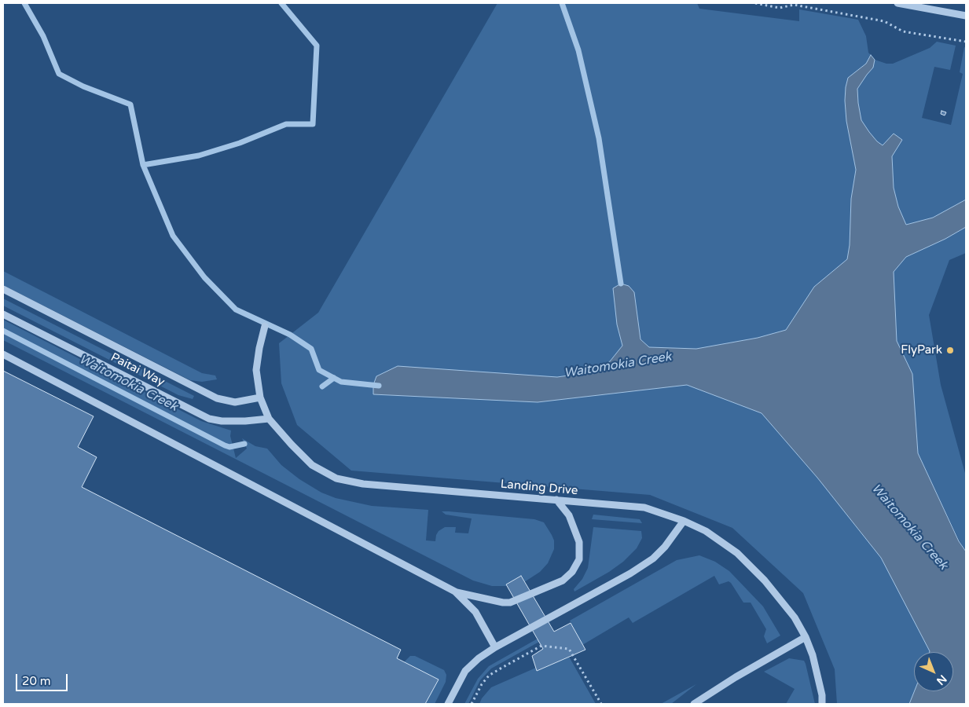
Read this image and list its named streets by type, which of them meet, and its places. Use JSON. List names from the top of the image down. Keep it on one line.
{"streets":{"street":["Paitai Way","Landing Drive"]},"crossings":[["Paitai Way","Landing Drive"]],"water":["Waitomokia Creek"],"places":["FlyPark"],"scale_bar":"20 m","north":"bottom right"}
